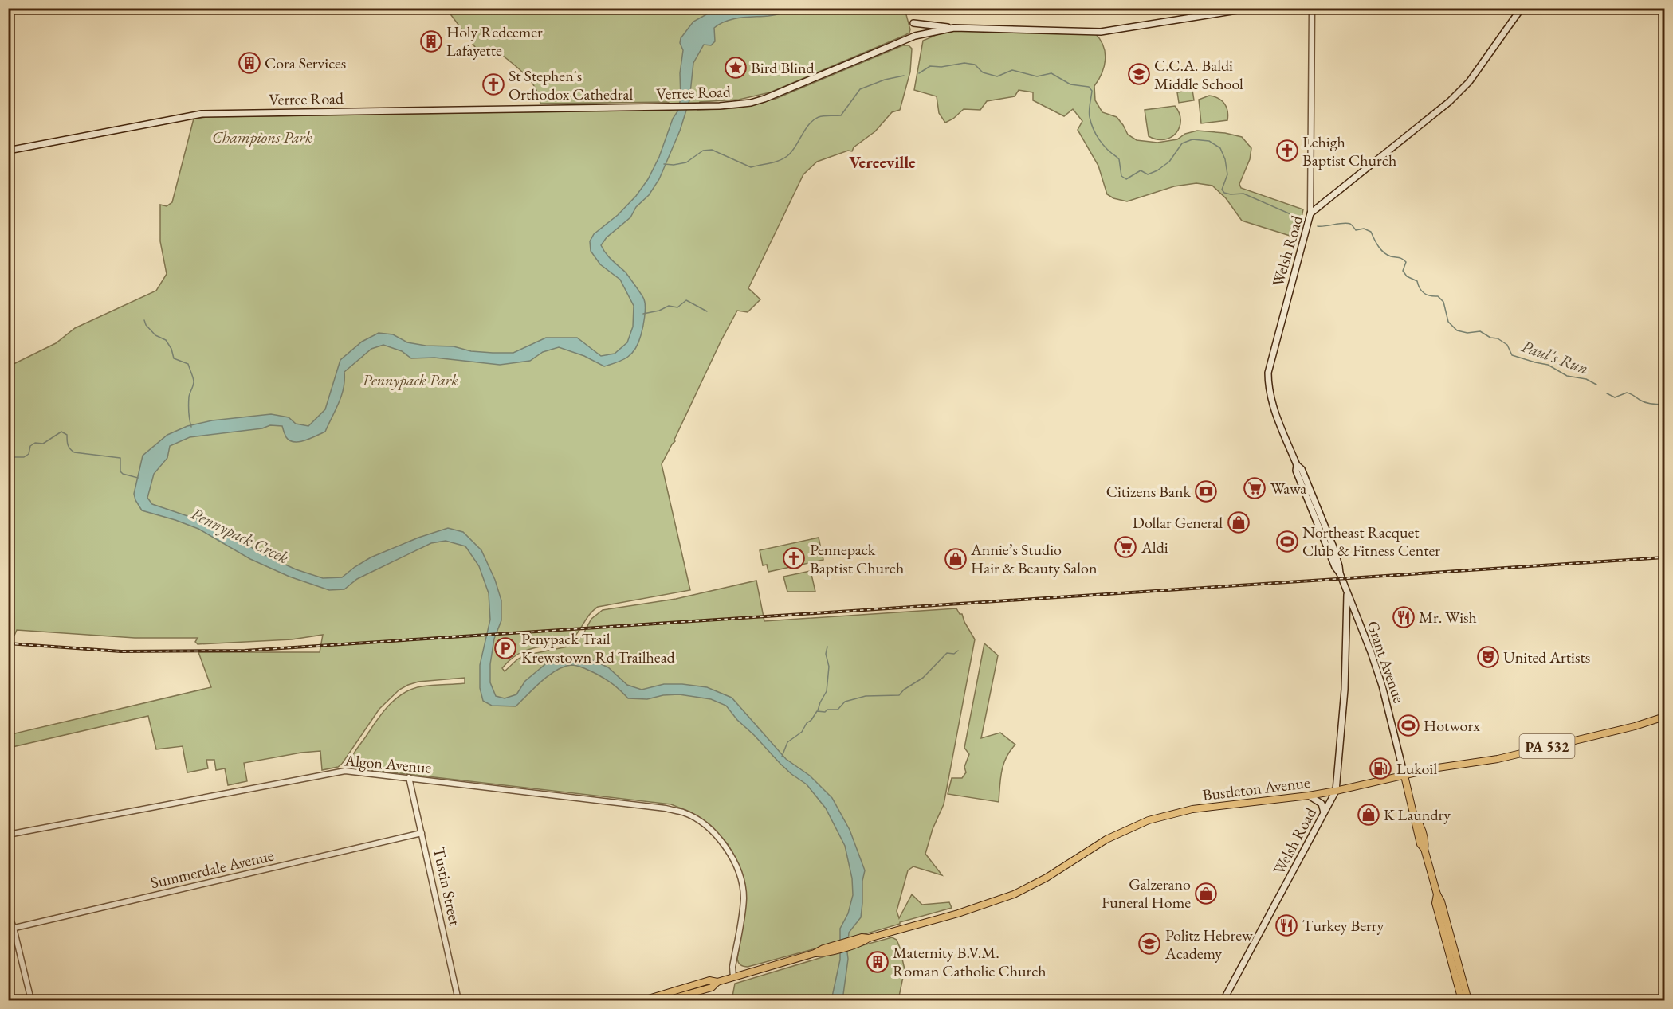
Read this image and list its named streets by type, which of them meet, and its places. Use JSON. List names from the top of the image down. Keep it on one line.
{"streets":{"main road":["Verree Road","Welsh Road","Grant Avenue","PA 532","Bustleton Avenue"],"street":["Algon Avenue","Summerdale Avenue","Tustin Street"]},"crossings":[["Welsh Road","Grant Avenue"],["Welsh Road","Bustleton Avenue"],["Grant Avenue","Bustleton Avenue"],["Algon Avenue","Bustleton Avenue"],["Algon Avenue","Tustin Street"],["Summerdale Avenue","Tustin Street"]],"districts":["Vereeville"],"water":["Paul's Run","Pennypack Creek"],"parks":["Champions Park","Pennypack Park"],"places":{"building":["Holy Redeemer Lafayette","Cora Services","Maternity B.V.M. Roman Catholic Church"],"place":["Bird Blind"],"school or university":["C.C.A. Baldi Middle School","Politz Hebrew Academy"],"church":["St Stephen's Orthodox Cathedral","Lehigh Baptist Church","Pennepack Baptist Church"],"supermarket":["Wawa","Aldi"],"bank":["Citizens Bank"],"shop":["Dollar General","Annie’s Studio Hair & Beauty Salon","K Laundry","Galzerano Funeral Home"],"sports":["Northeast Racquet Club & Fitness Center","Hotworx"],"restaurant":["Mr. Wish","Turkey Berry"],"parking":["Penypack Trail Krewstown Rd Trailhead"],"theatre":["United Artists"],"fuel station":["Lukoil"]}}
